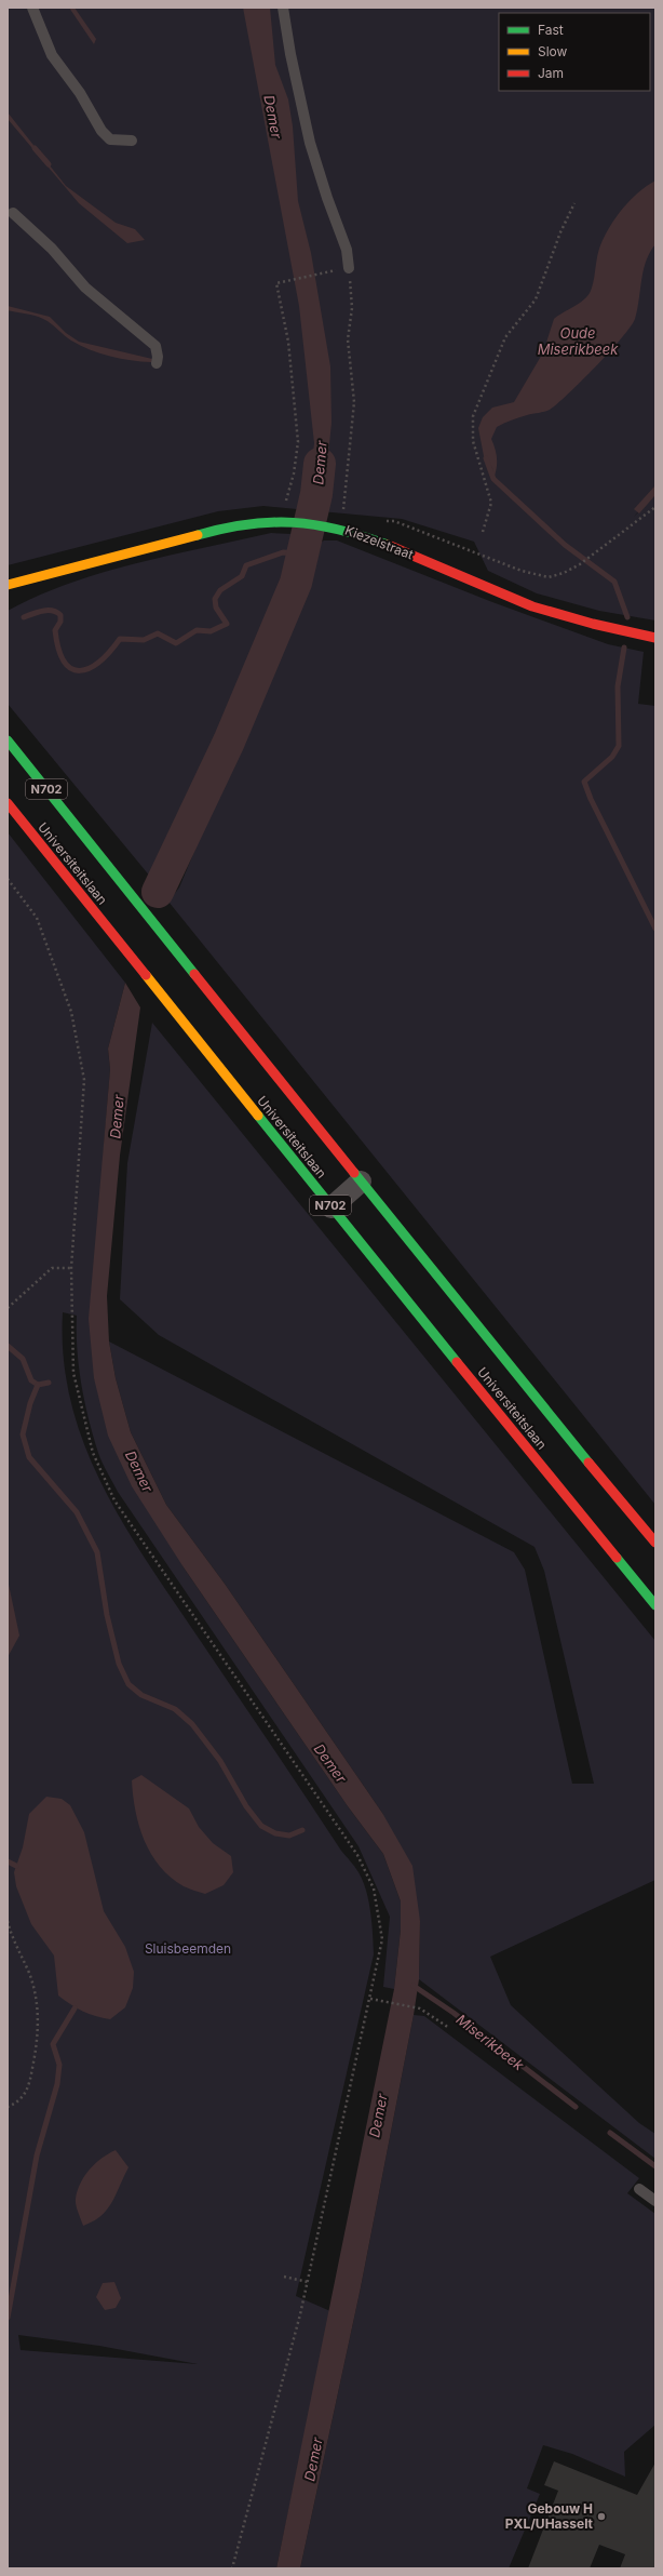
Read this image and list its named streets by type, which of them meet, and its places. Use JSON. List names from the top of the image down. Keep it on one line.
{"streets":{"main road":["Kiezelstraat","N702","Universiteitslaan"]},"water":["Demer","Oude Miserikbeek","Miserikbeek"],"parks":["Sluisbeemden"],"places":["Gebouw H PXL/UHasselt"],"legend":["Fast","Slow","Jam"]}
